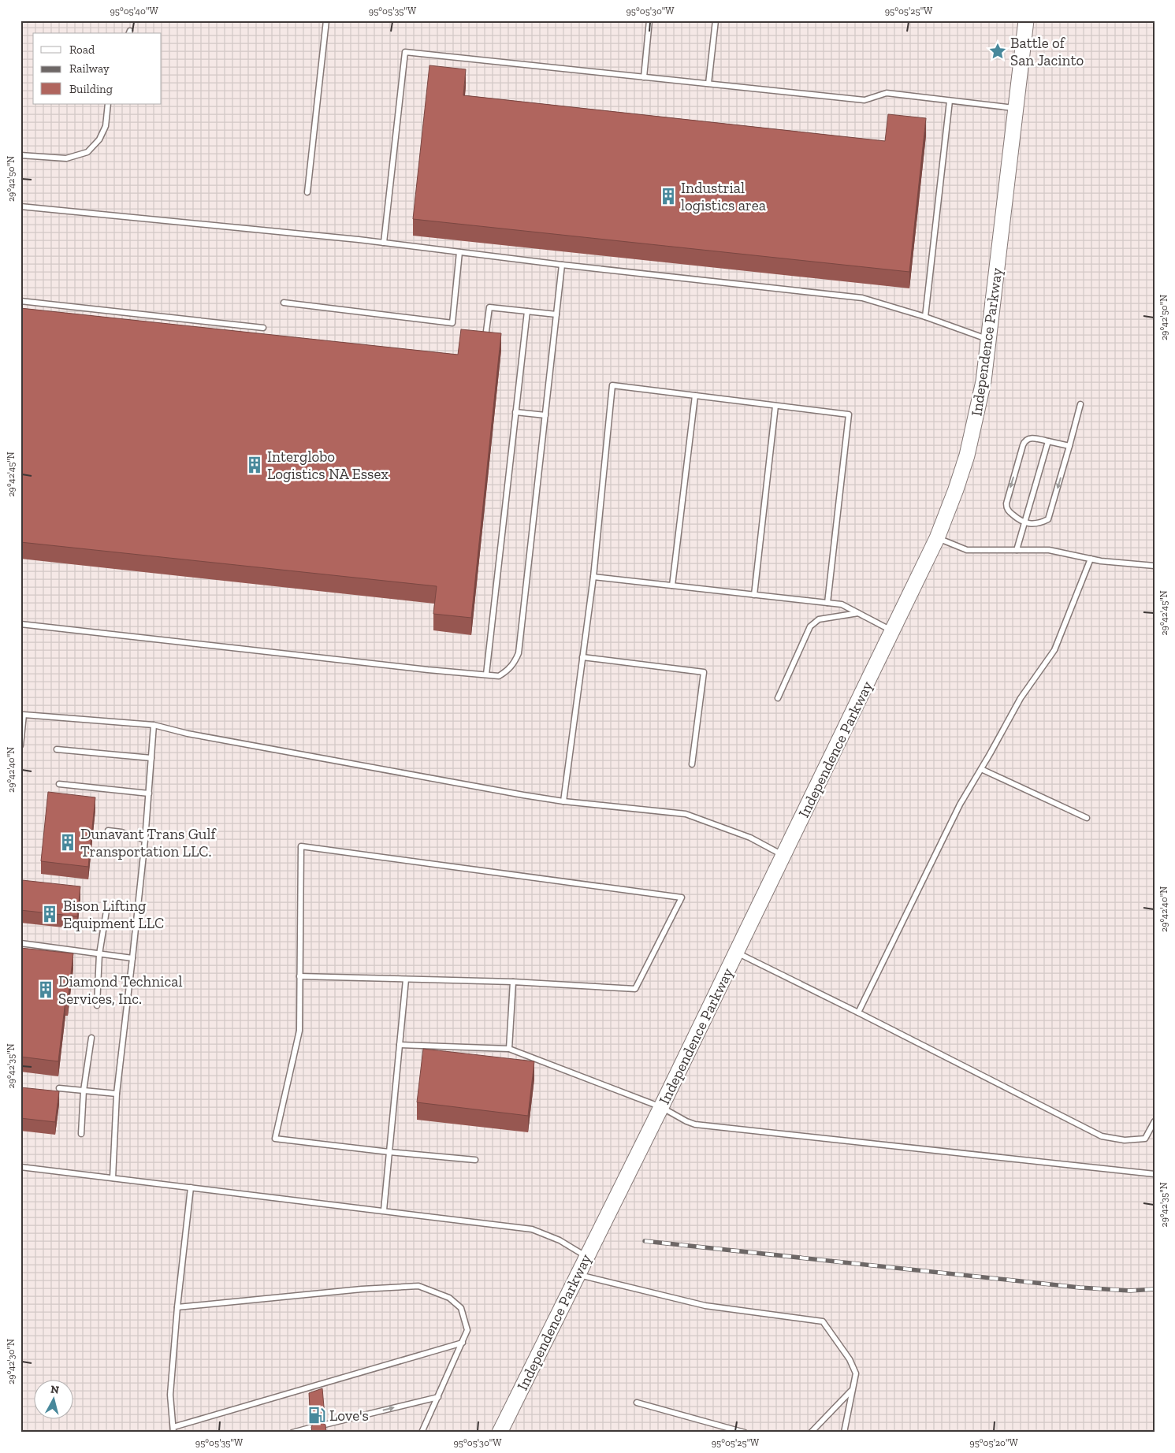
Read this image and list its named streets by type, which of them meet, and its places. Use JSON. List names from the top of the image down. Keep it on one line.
{"streets":{"main road":["Independence Parkway"]},"places":{"place":["Battle of San Jacinto"],"building":["Industrial logistics area","Interglobo Logistics NA Essex","Dunavant Trans Gulf Transportation LLC.","Bison Lifting Equipment LLC","Diamond Technical Services, Inc."],"fuel station":["Love's"]},"legend":["Road","Railway","Building"],"north":"top","coordinates":["95°05'40\"W","95°05'35\"W","95°05'30\"W","95°05'25\"W","29°42'50\"N","29°42'45\"N","29°42'40\"N","29°42'35\"N","29°42'30\"N","95°05'20\"W"]}
